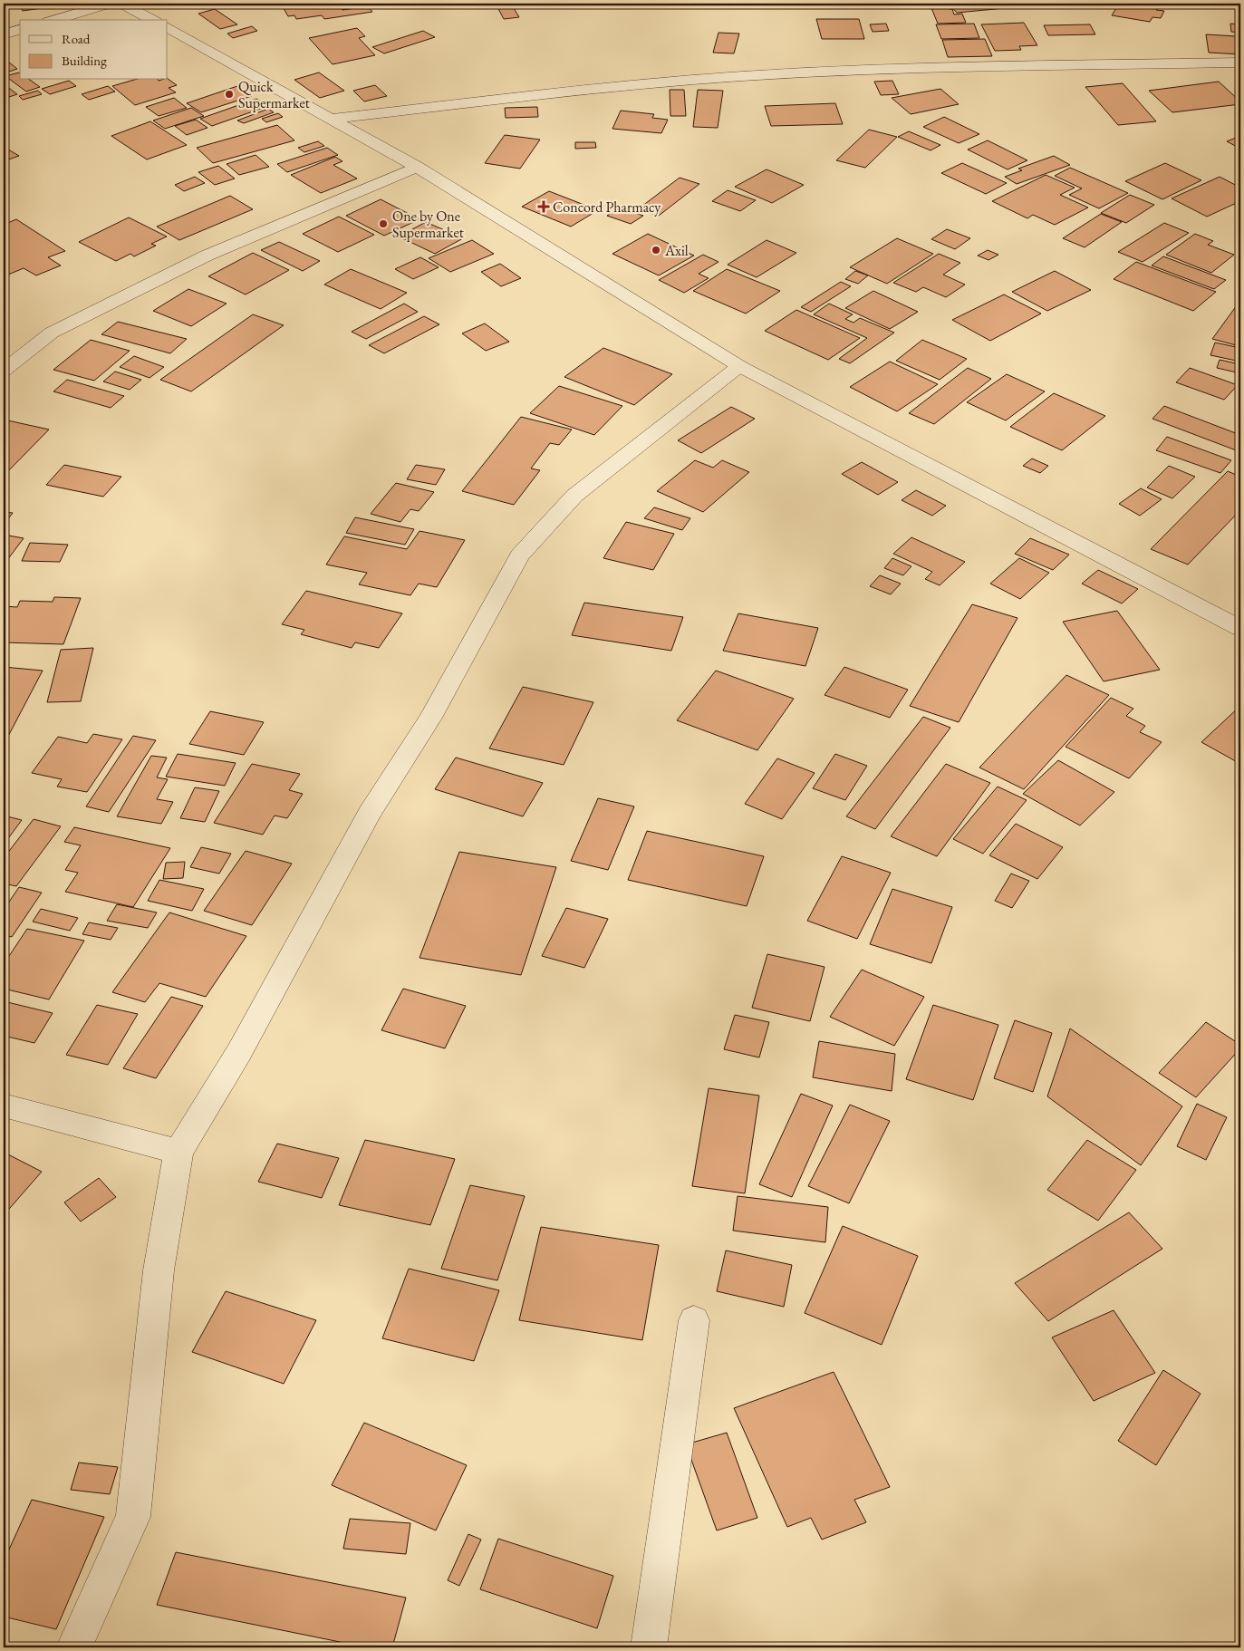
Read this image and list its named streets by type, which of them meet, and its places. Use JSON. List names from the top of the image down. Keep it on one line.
{"places":{"other":["Quick Supermarket","One by One Supermarket","Axil"],"health":["Concord Pharmacy"]},"legend":["Road","Building"]}
